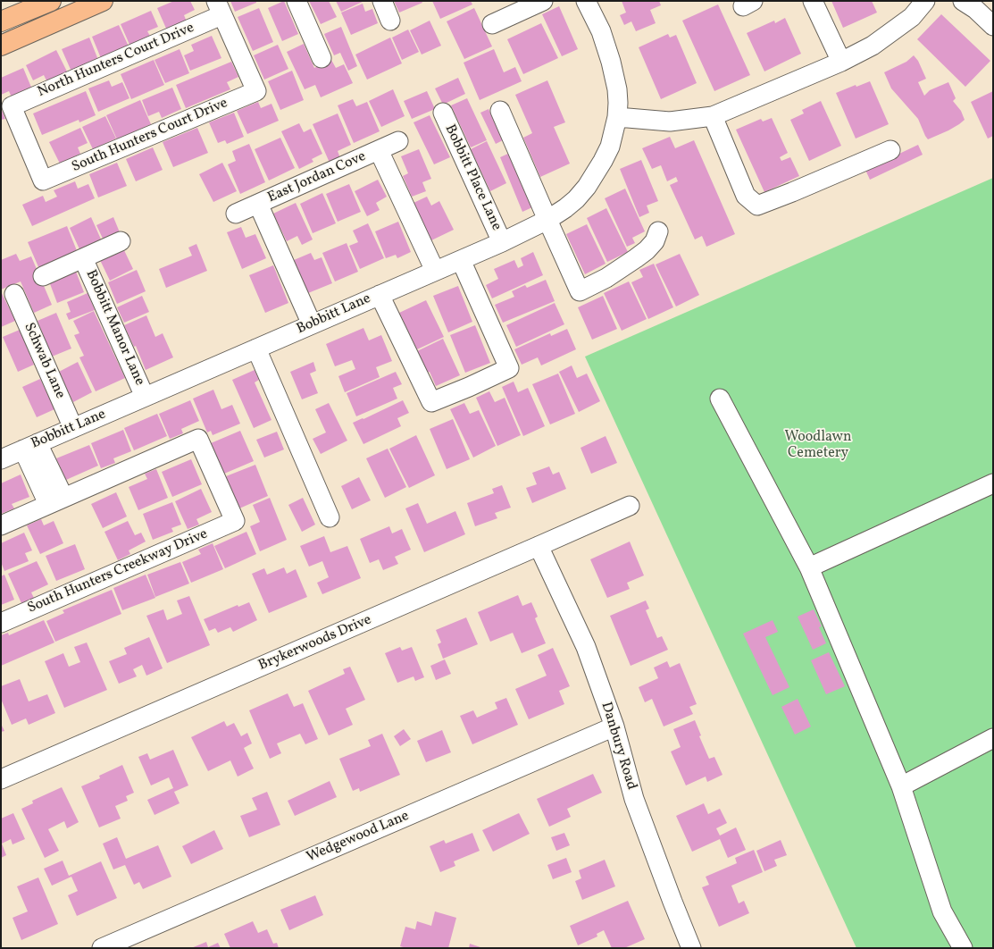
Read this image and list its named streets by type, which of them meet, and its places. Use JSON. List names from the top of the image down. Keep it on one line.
{"streets":{"street":["North Hunters Court Drive","South Hunters Court Drive","East Jordan Cove","Bobbitt Place Lane","Bobbitt Lane","Bobbitt Manor Lane","Schwab Lane","South Hunters Creekway Drive","Brykerwoods Drive","Danbury Road","Wedgewood Lane"]},"crossings":[["North Hunters Court Drive","South Hunters Court Drive"],["Bobbitt Place Lane","Bobbitt Lane"],["Bobbitt Lane","Bobbitt Manor Lane"],["Bobbitt Lane","Schwab Lane"],["Brykerwoods Drive","Danbury Road"],["Danbury Road","Wedgewood Lane"]],"parks":["Woodlawn Cemetery"]}
